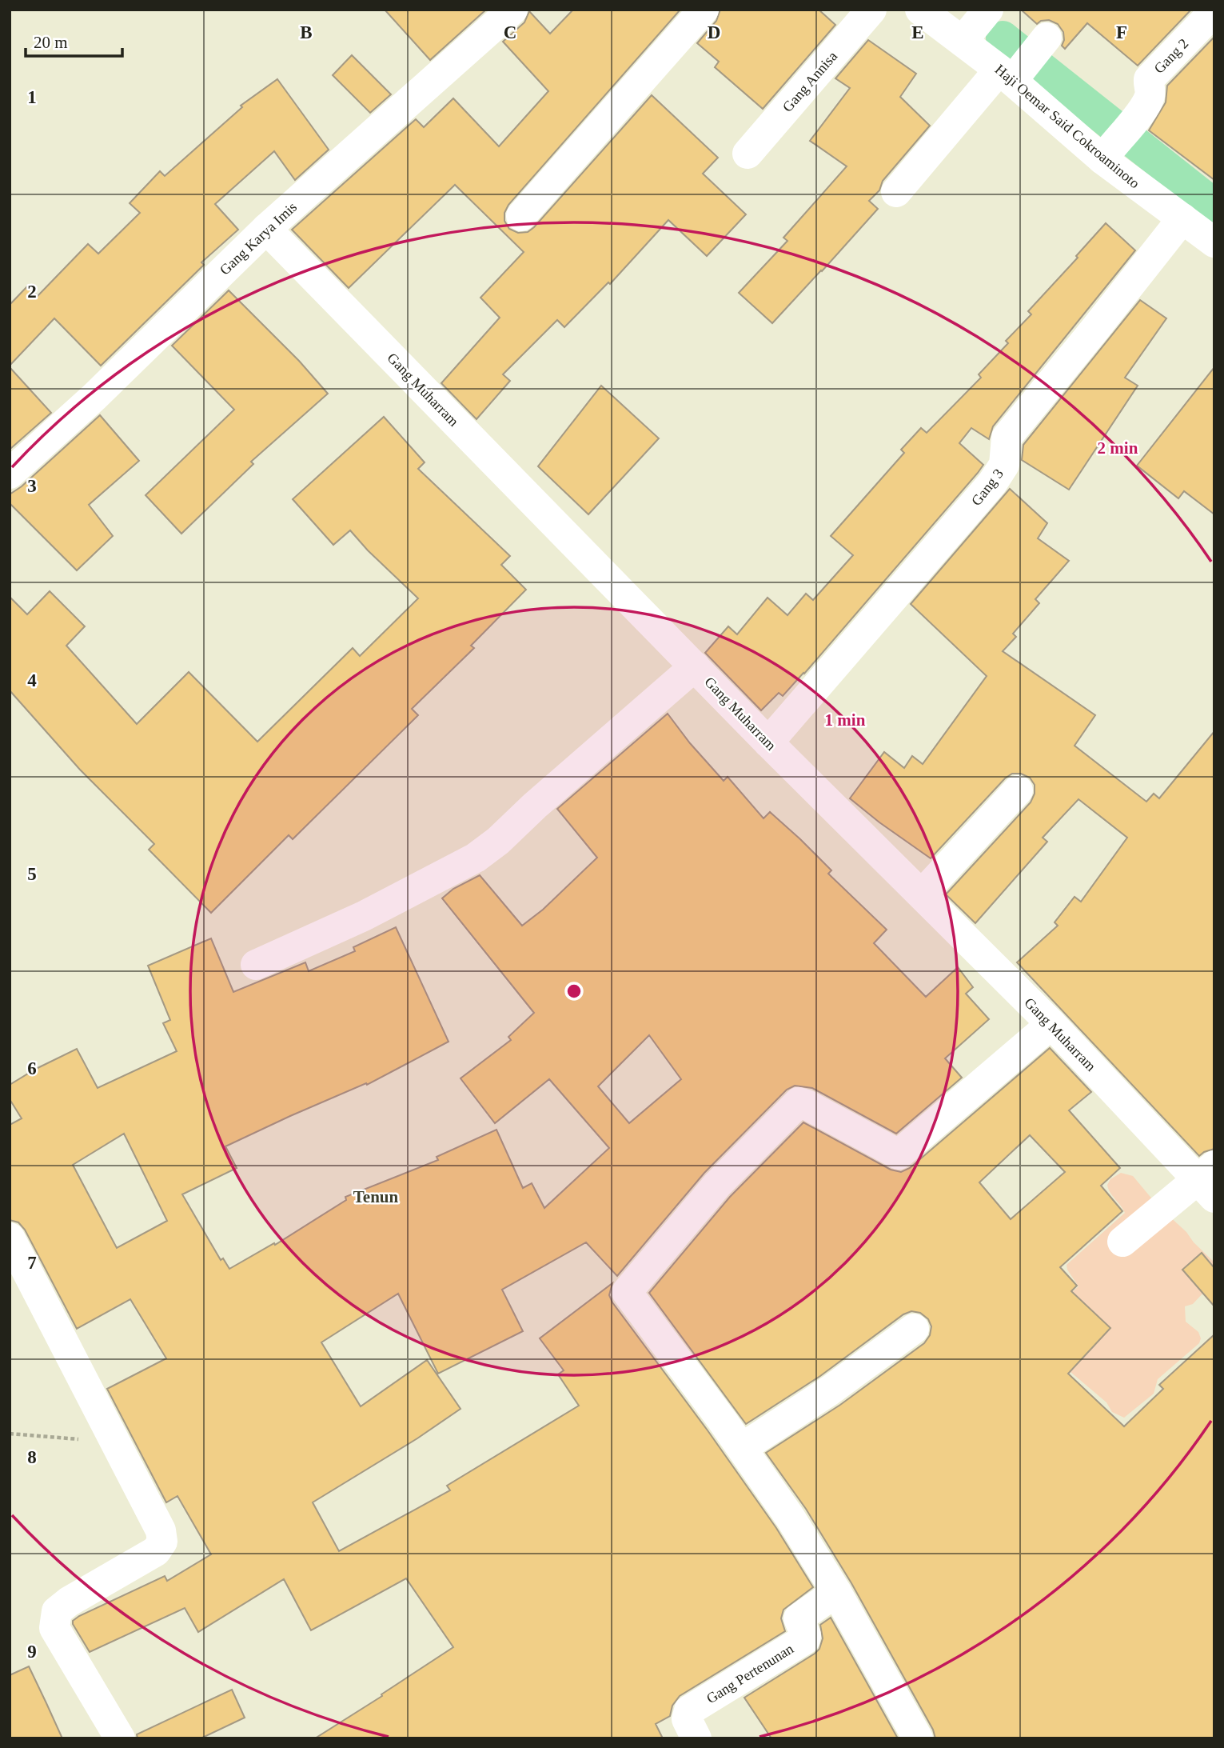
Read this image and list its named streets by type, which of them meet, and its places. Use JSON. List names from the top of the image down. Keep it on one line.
{"streets":{"street":["Gang 2","Gang Annisa","Haji Oemar Said Cokroaminoto","Gang Karya Imis","Gang Muharram","Gang 3","Gang Pertenunan"]},"crossings":[["Gang 2","Haji Oemar Said Cokroaminoto"],["Haji Oemar Said Cokroaminoto","Gang 3"],["Gang Karya Imis","Gang Muharram"],["Gang Muharram","Gang 3"]],"districts":["Tenun"],"scale_bar":"20 m","grid":{"columns":["B","C","D","E","F"],"rows":["1","2","3","4","5","6","7","8","9"]},"rings":["2 min","1 min"]}
